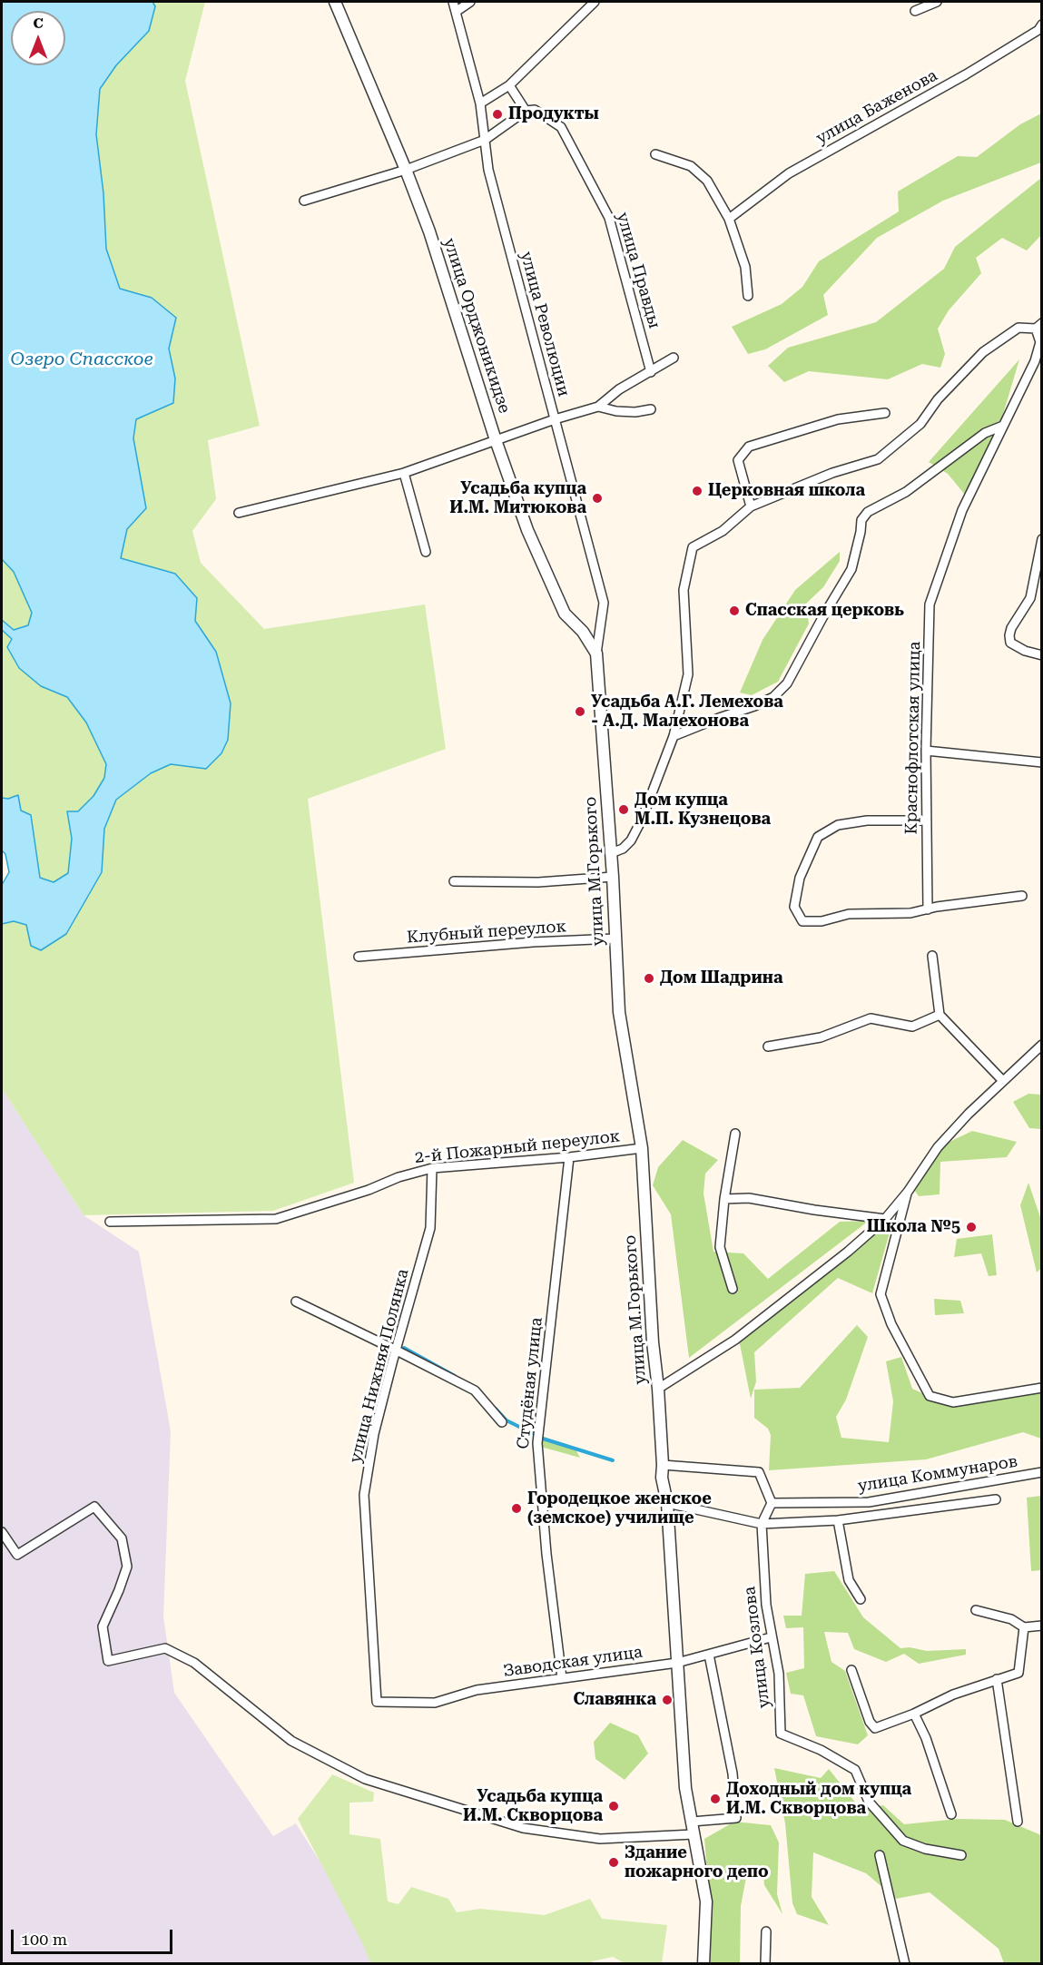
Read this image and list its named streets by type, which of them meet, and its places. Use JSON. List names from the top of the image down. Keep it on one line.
{"streets":{"street":["улица Баженова","улица Правды","улица Революции","улица Орджоникидзе","Краснофлотская улица","улица М.Горького","Клубный переулок","2-й Пожарный переулок","улица Нижняя Полянка","Студёная улица","улица Коммунаров","улица Козлова","Заводская улица"]},"crossings":[["улица Революции","улица Орджоникидзе"],["улица Революции","улица М.Горького"],["улица Орджоникидзе","улица М.Горького"],["улица М.Горького","Клубный переулок"],["улица М.Горького","2-й Пожарный переулок"],["улица М.Горького","улица Коммунаров"],["улица М.Горького","Заводская улица"],["2-й Пожарный переулок","улица Нижняя Полянка"],["2-й Пожарный переулок","Студёная улица"],["улица Нижняя Полянка","Заводская улица"],["Студёная улица","Заводская улица"],["улица Коммунаров","улица Козлова"],["улица Козлова","Заводская улица"]],"water":["Озеро Спасское"],"places":["Продукты","Церковная школа","Усадьба купца И.М. Митюкова","Спасская церковь","Усадьба А.Г. Лемехова - А.Д. Малехонова","Дом купца М.П. Кузнецова","Дом Шадрина","Школа №5","Городецкое женское (земское) училище","Славянка","Доходный дом купца И.М. Скворцова","Усадьба купца И.М. Скворцова","Здание пожарного депо"],"scale_bar":"100 m","north":"top"}
